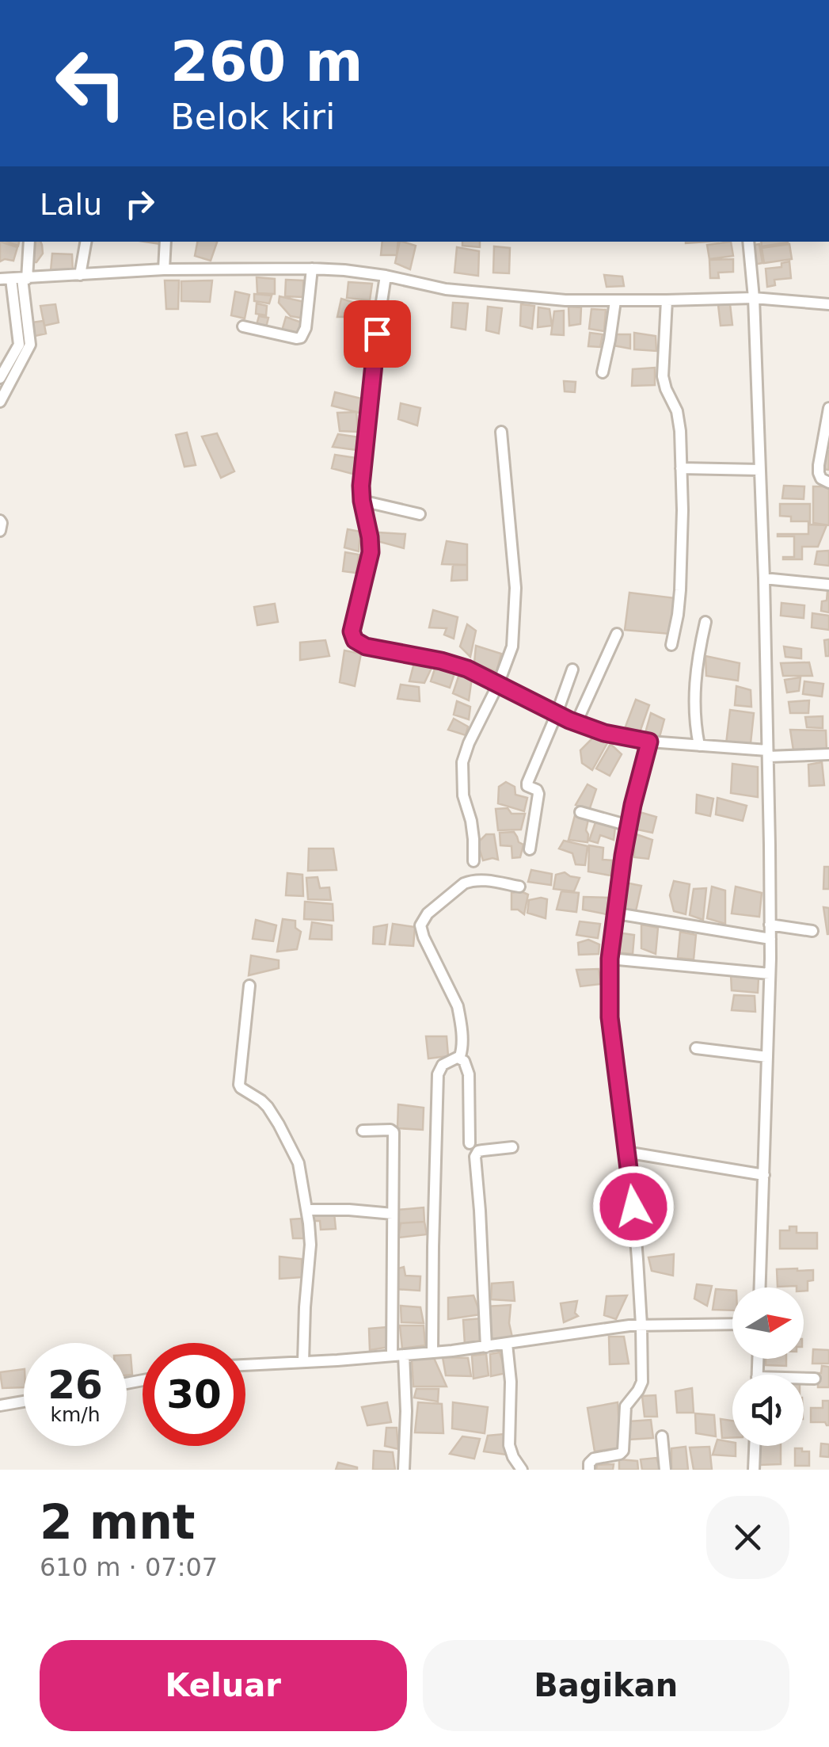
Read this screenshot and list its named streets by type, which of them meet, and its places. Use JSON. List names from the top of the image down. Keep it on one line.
{"north":"right","page":{"turn":["260 m","Belok kiri"],"then":"Lalu","speed":"26 km/h","limit":"30","heading":["2 mnt","610 m · 07:07"],"buttons":["Keluar","Bagikan"]}}
